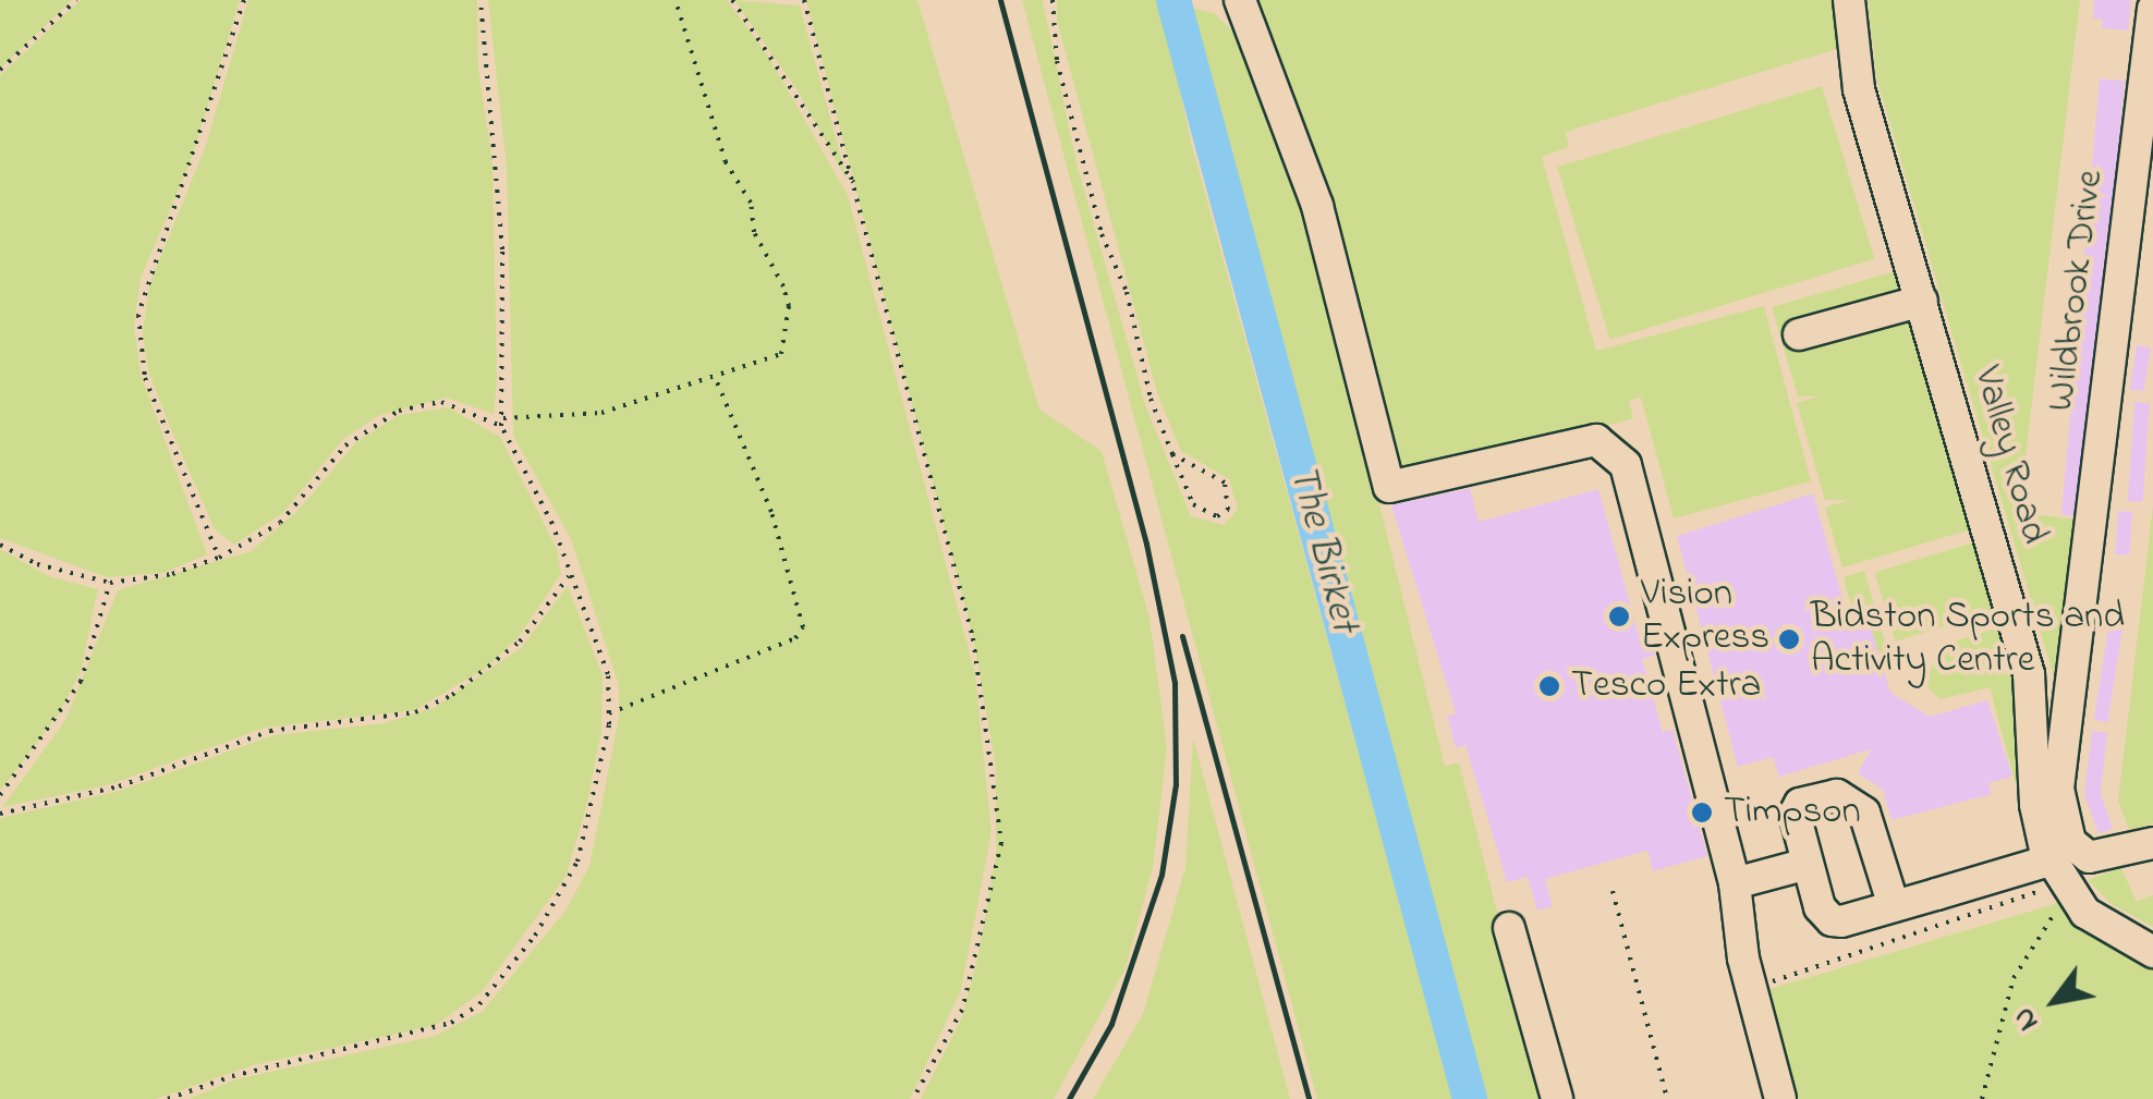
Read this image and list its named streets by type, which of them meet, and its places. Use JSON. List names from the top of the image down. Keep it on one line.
{"streets":{"street":["Wildbrook Drive","Valley Road"]},"water":["The Birket"],"places":["Vision Express","Bidston Sports and Activity Centre","Tesco Extra","Timpson"],"north":"bottom left"}
